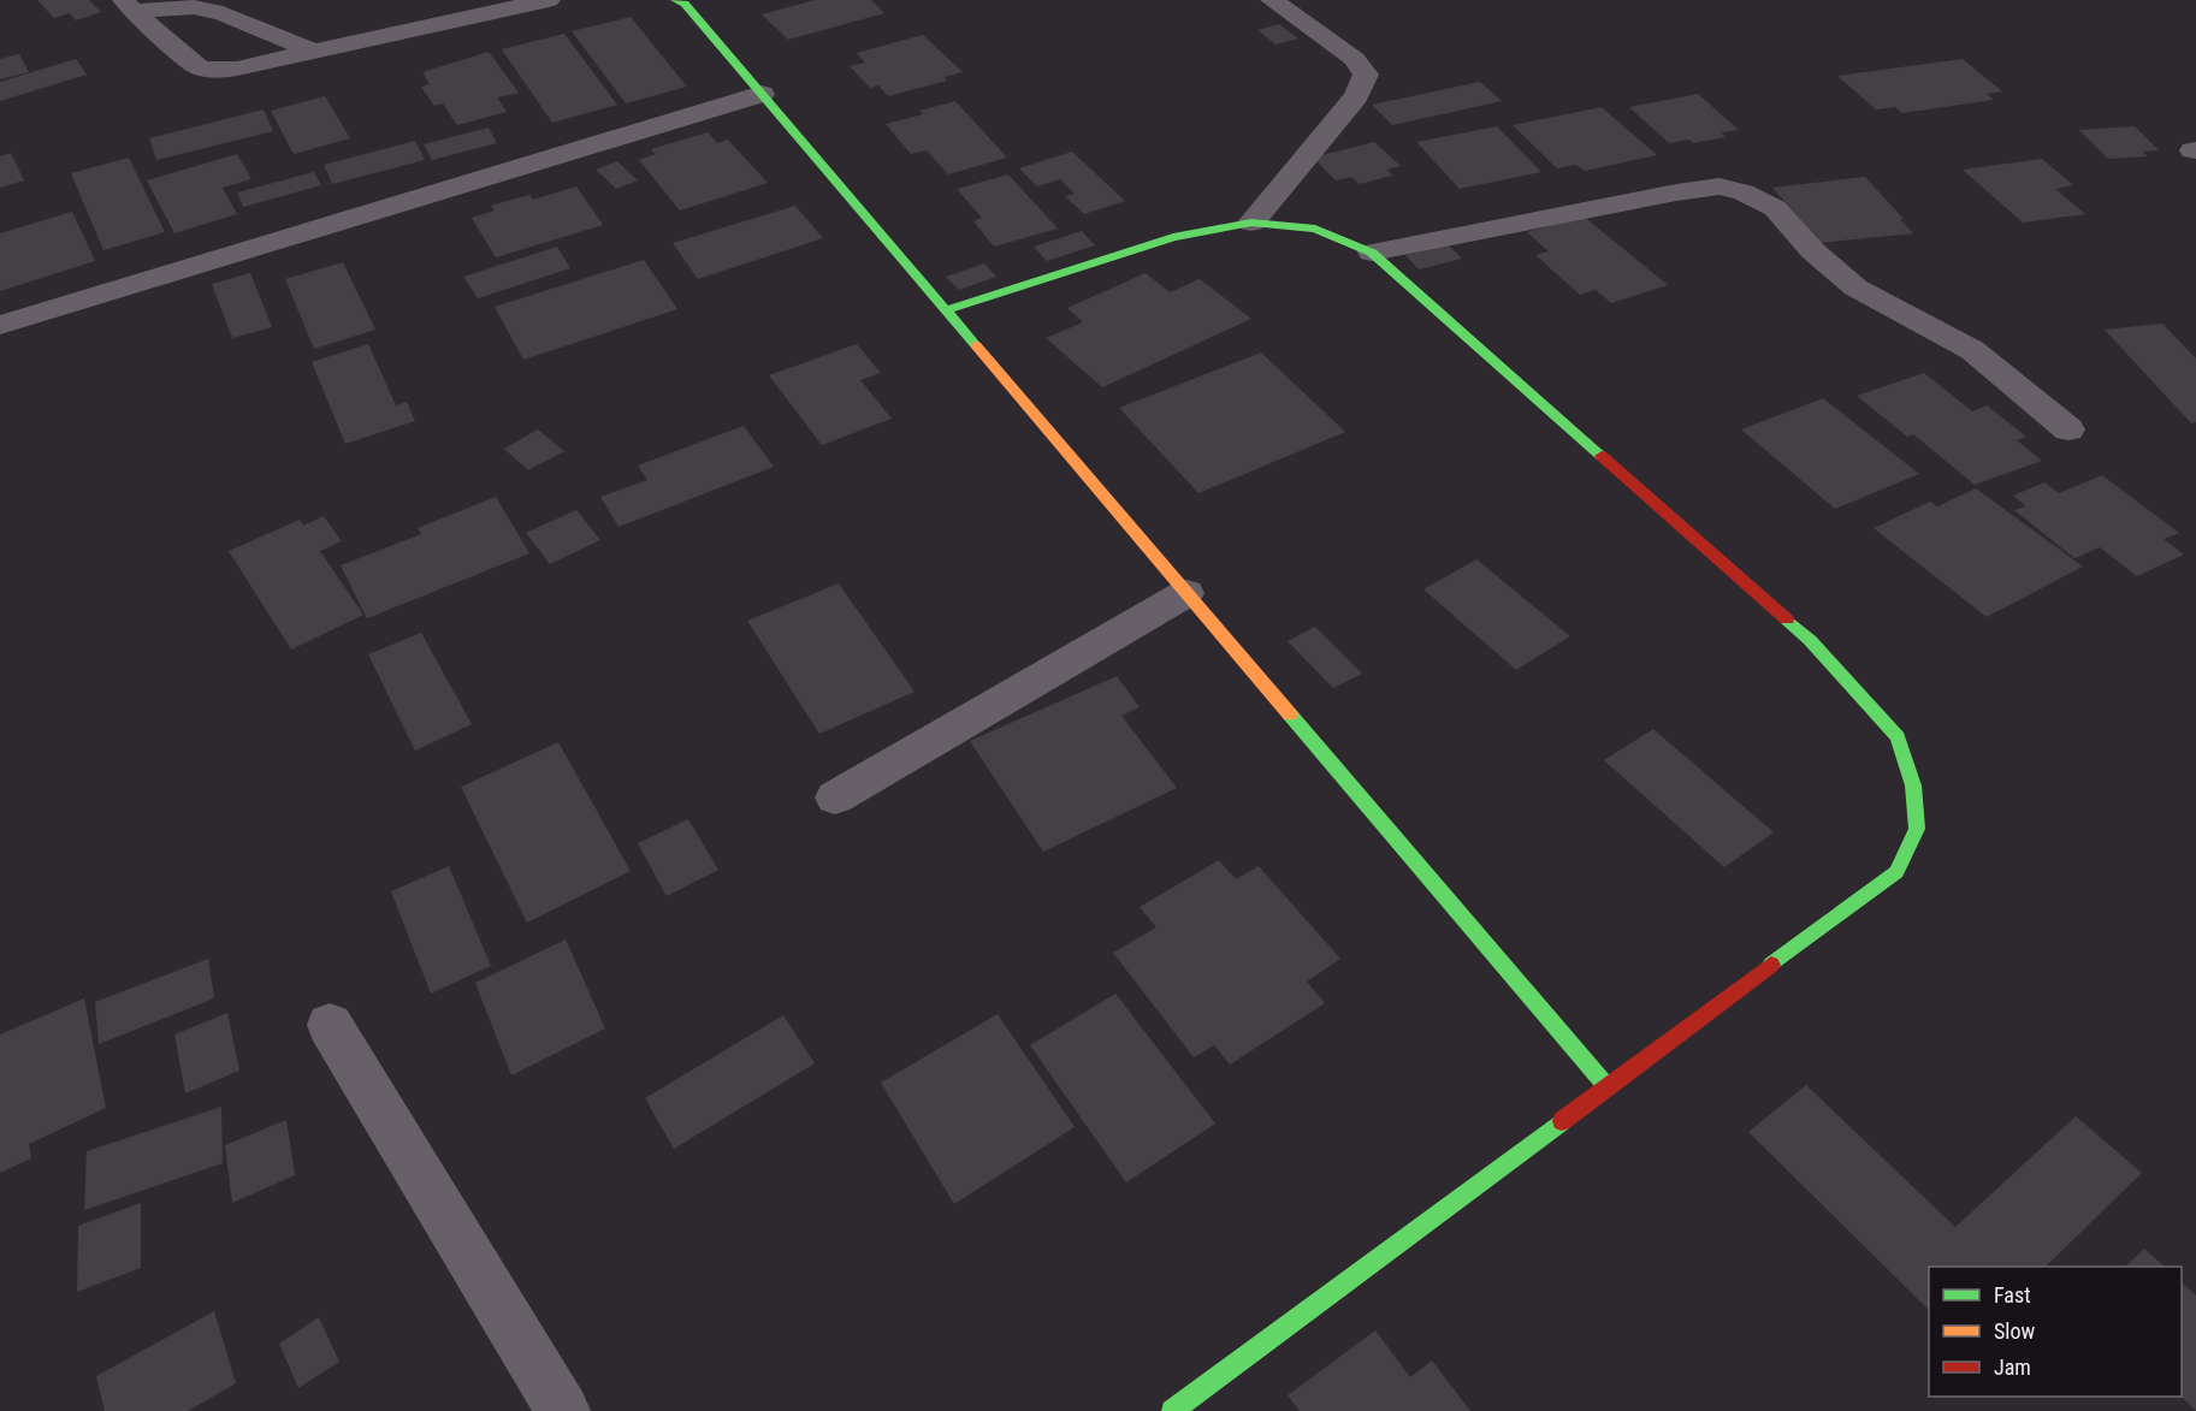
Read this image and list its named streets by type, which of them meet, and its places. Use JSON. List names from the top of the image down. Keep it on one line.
{"legend":["Fast","Slow","Jam"]}
